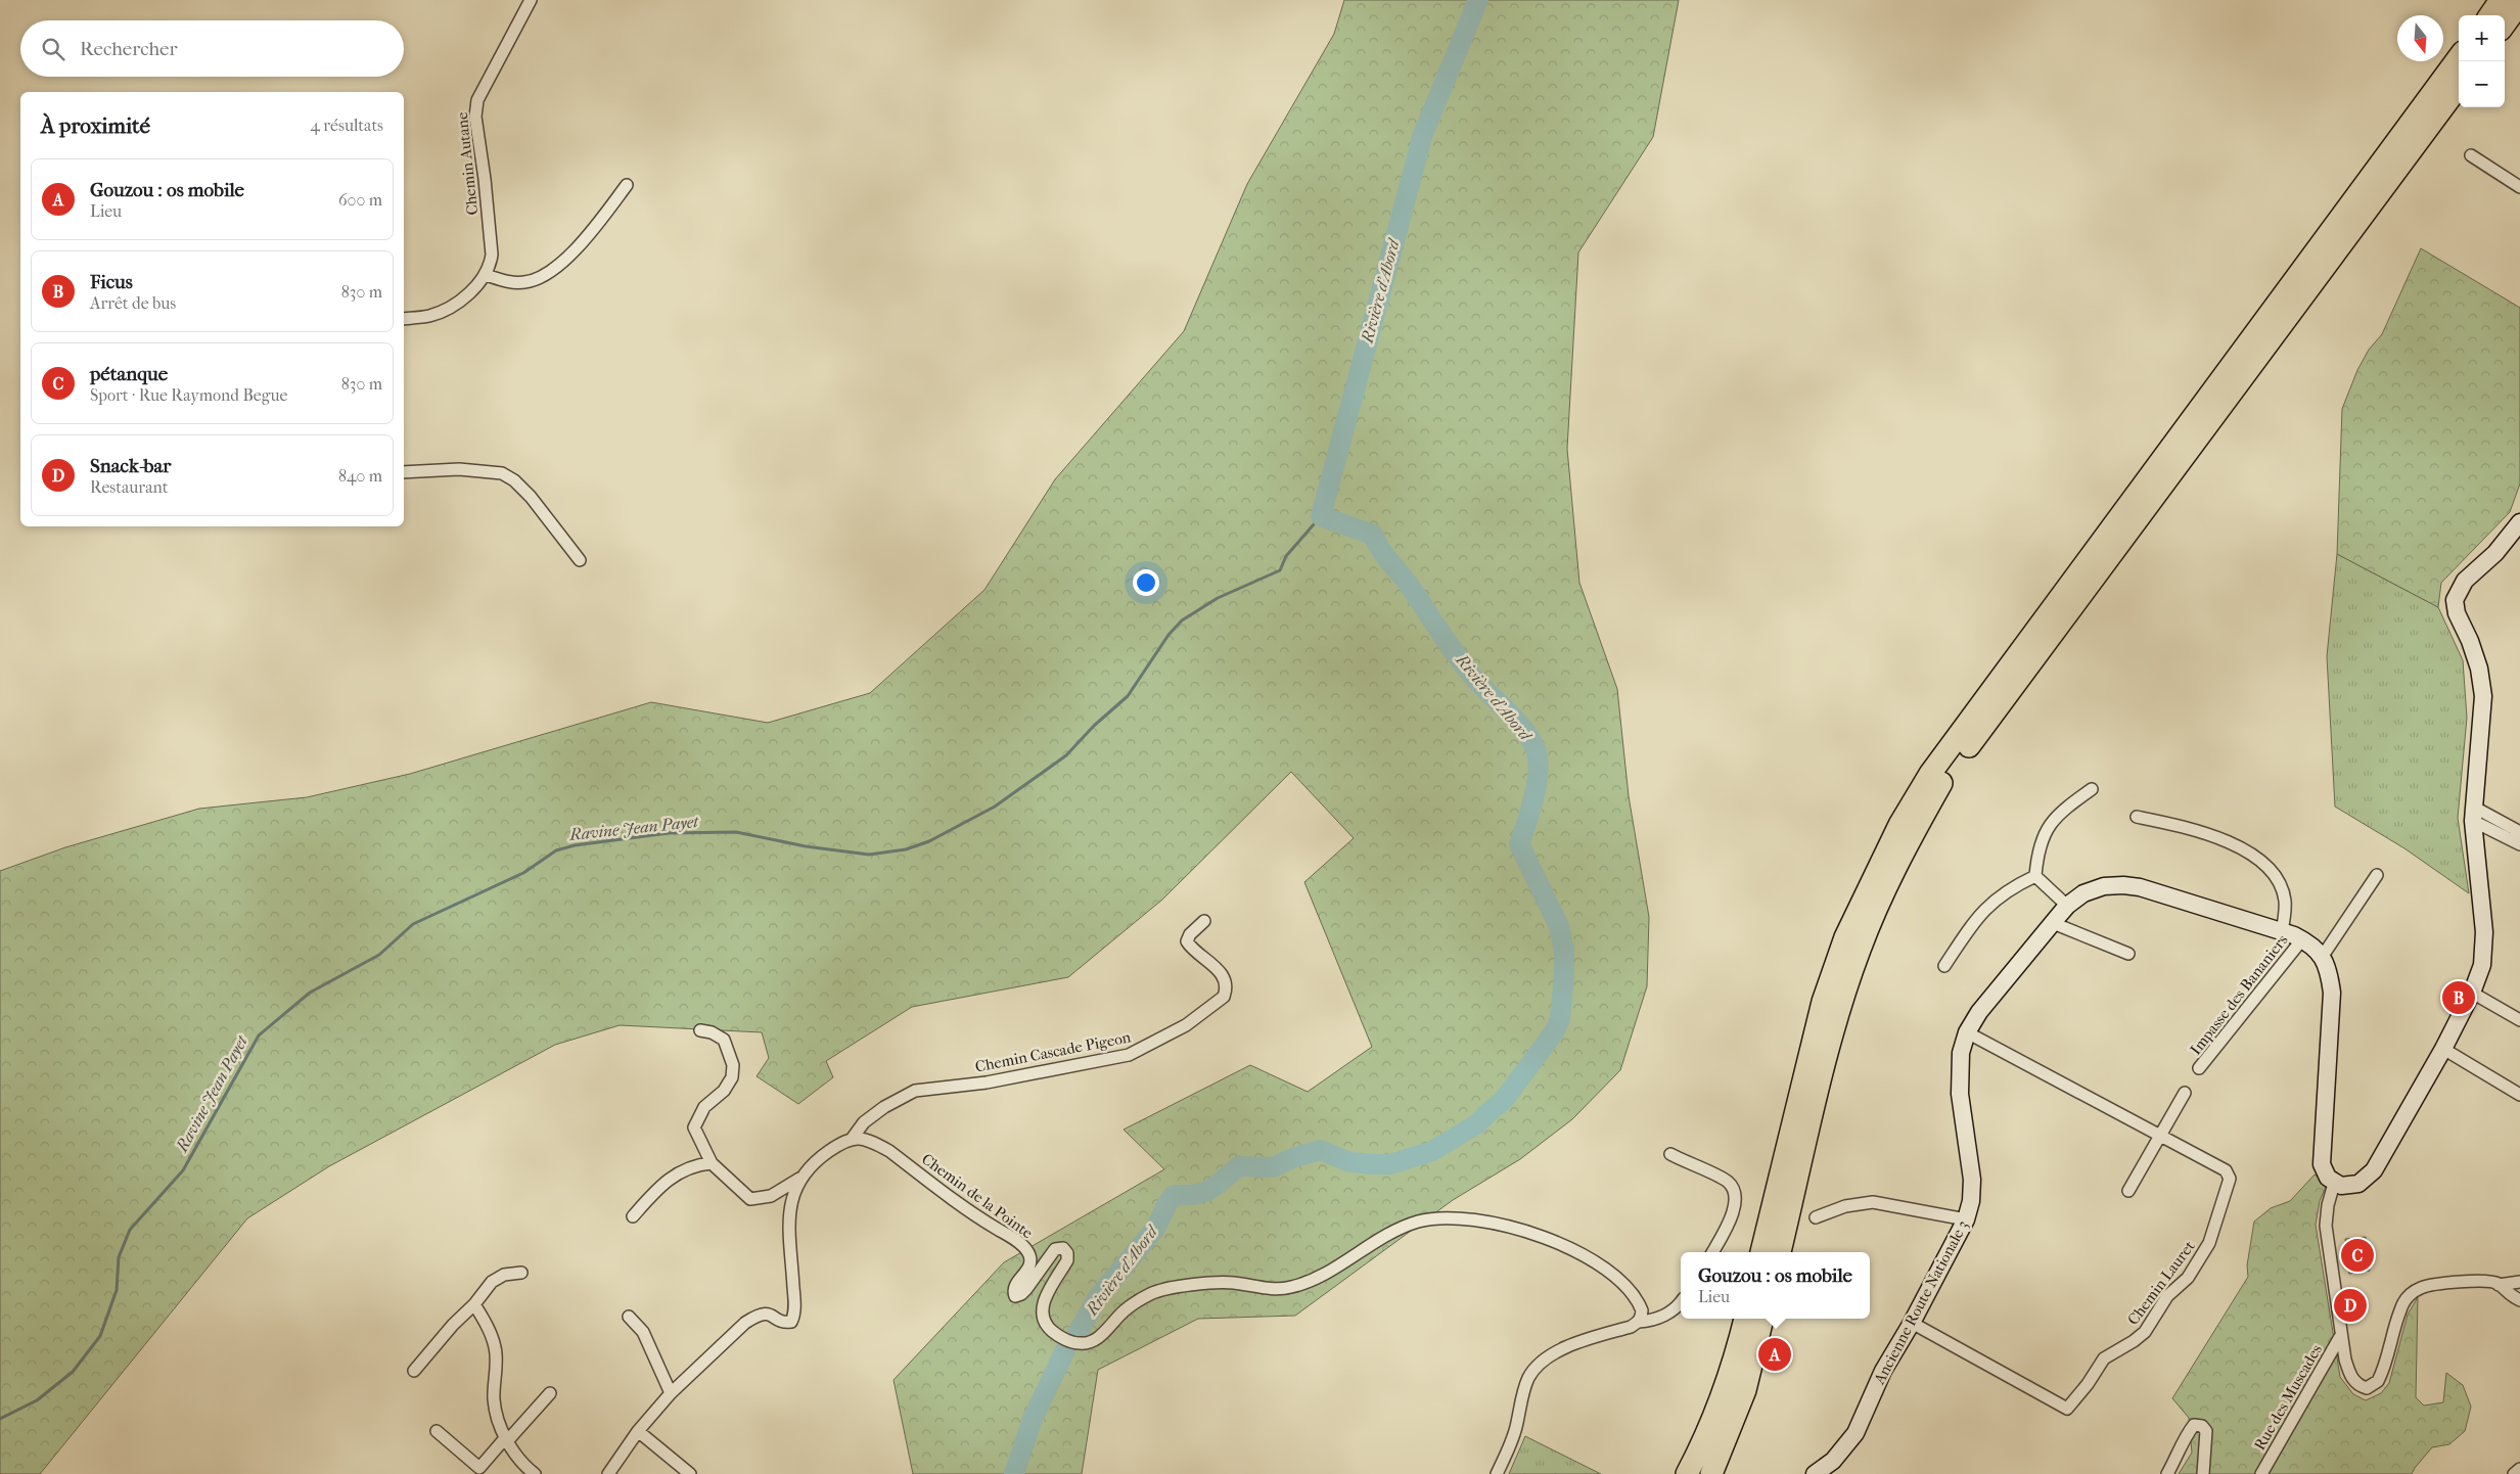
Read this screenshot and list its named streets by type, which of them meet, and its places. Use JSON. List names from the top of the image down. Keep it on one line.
{"streets":{"main road":["Ancienne Route Nationale 3"],"street":["Chemin Autane","Impasse des Bananiers","Chemin Cascade Pigeon","Chemin de la Pointe","Chemin Lauret","Rue des Muscades"]},"crossings":[["Impasse des Bananiers","Ancienne Route Nationale 3"],["Chemin Cascade Pigeon","Chemin de la Pointe"],["Chemin Lauret","Ancienne Route Nationale 3"]],"water":["Rivière d'Abord","Ravine Jean Payet"],"north":"bottom","page":{"map_buttons":["+","−"],"search":"Rechercher","heading":["À proximité","4 résultats"],"list":[{"mark":"A","name":"Gouzou : os mobile","note":"Lieu","value":"600 m"},{"mark":"B","name":"Ficus","note":"Arrêt de bus","value":"830 m"},{"mark":"C","name":"pétanque","note":"Sport · Rue Raymond Begue","value":"830 m"},{"mark":"D","name":"Snack-bar","note":"Restaurant","value":"840 m"}],"pins":["B","C","D","A"],"popup":["Gouzou : os mobile","Lieu"]}}
